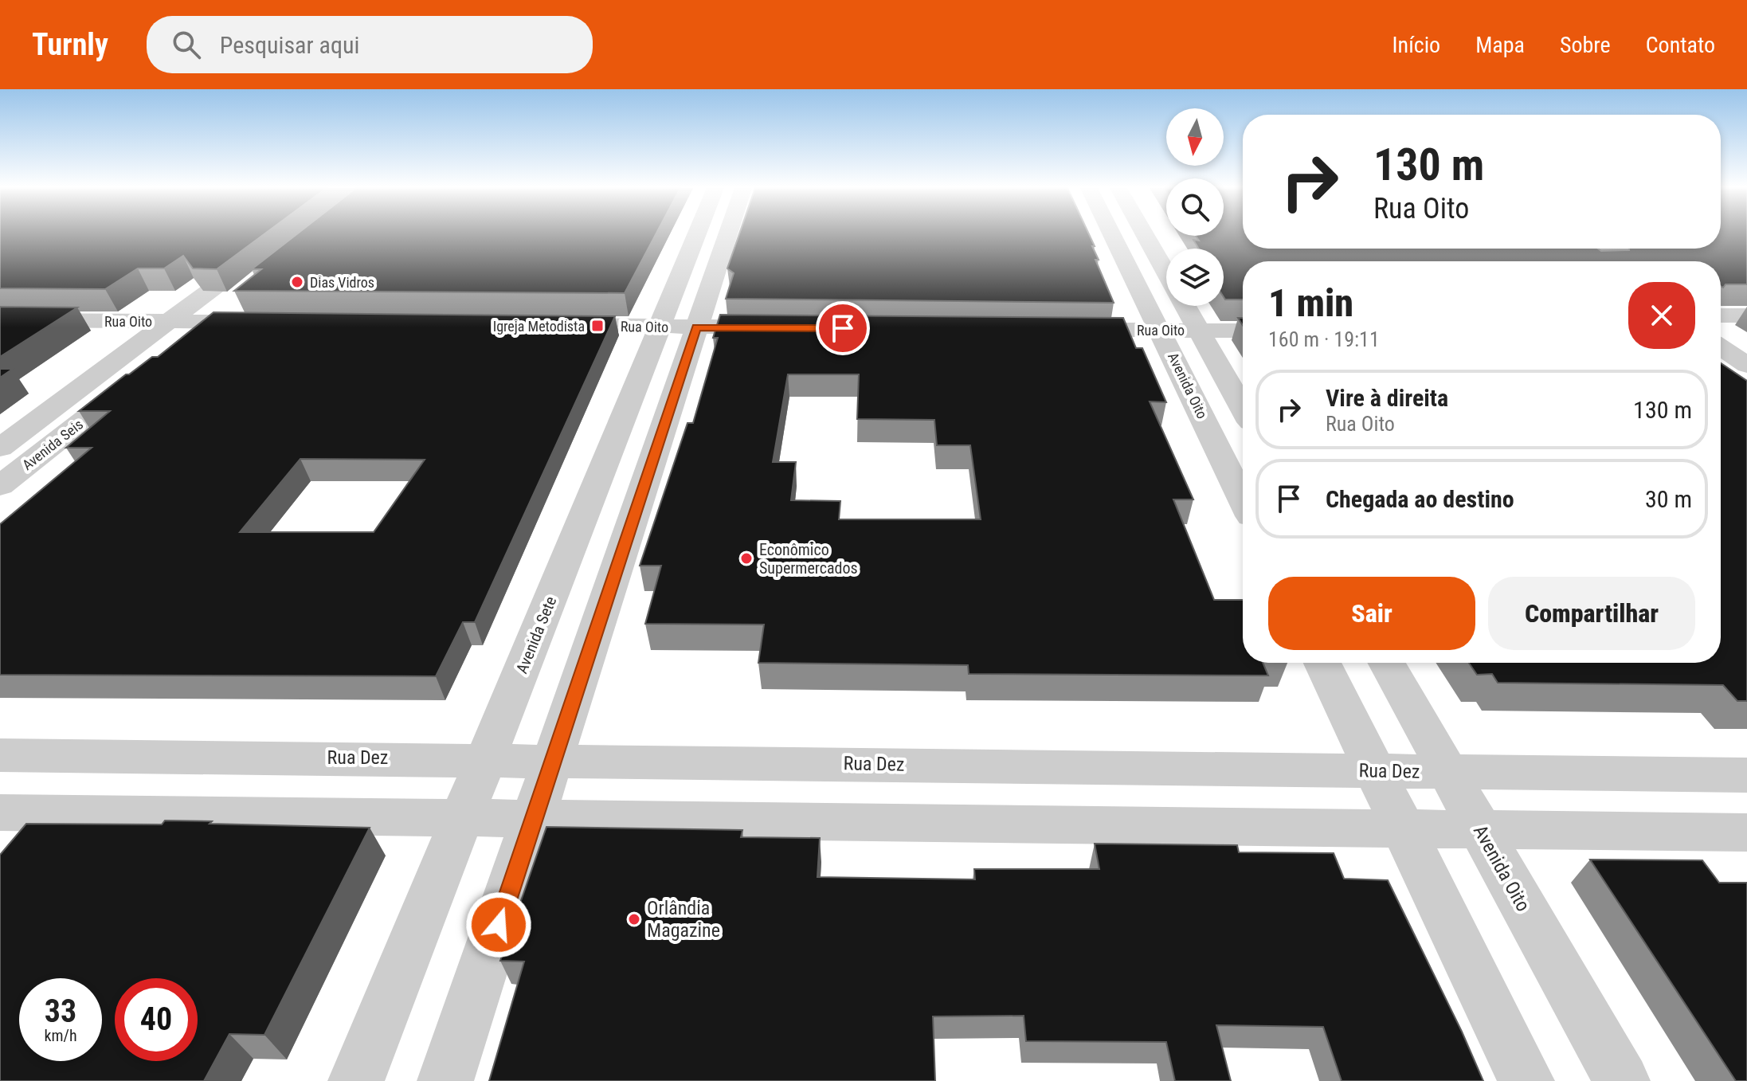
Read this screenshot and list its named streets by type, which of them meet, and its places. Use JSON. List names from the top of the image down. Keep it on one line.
{"streets":{"street":["Rua Oito","Avenida Oito","Avenida Seis","Avenida Sete","Rua Dez"]},"crossings":[["Rua Oito","Avenida Oito"],["Rua Oito","Avenida Seis"],["Rua Oito","Avenida Sete"],["Avenida Oito","Rua Dez"],["Avenida Sete","Rua Dez"]],"places":{"other":["Dias Vidros","Econômico Supermercados","Orlândia Magazine"],"transit":["Igreja Metodista"]},"north":"bottom","page":{"header":"Turnly","search":"Pesquisar aqui","nav":["Início","Mapa","Sobre","Contato"],"turn":["130 m","Rua Oito"],"heading":["1 min","160 m · 19:11"],"list":[{"name":"Vire à direita","note":"Rua Oito","value":"130 m"},{"name":"Chegada ao destino","value":"30 m"}],"buttons":["Sair","Compartilhar"],"speed":"33 km/h","limit":"40"}}
